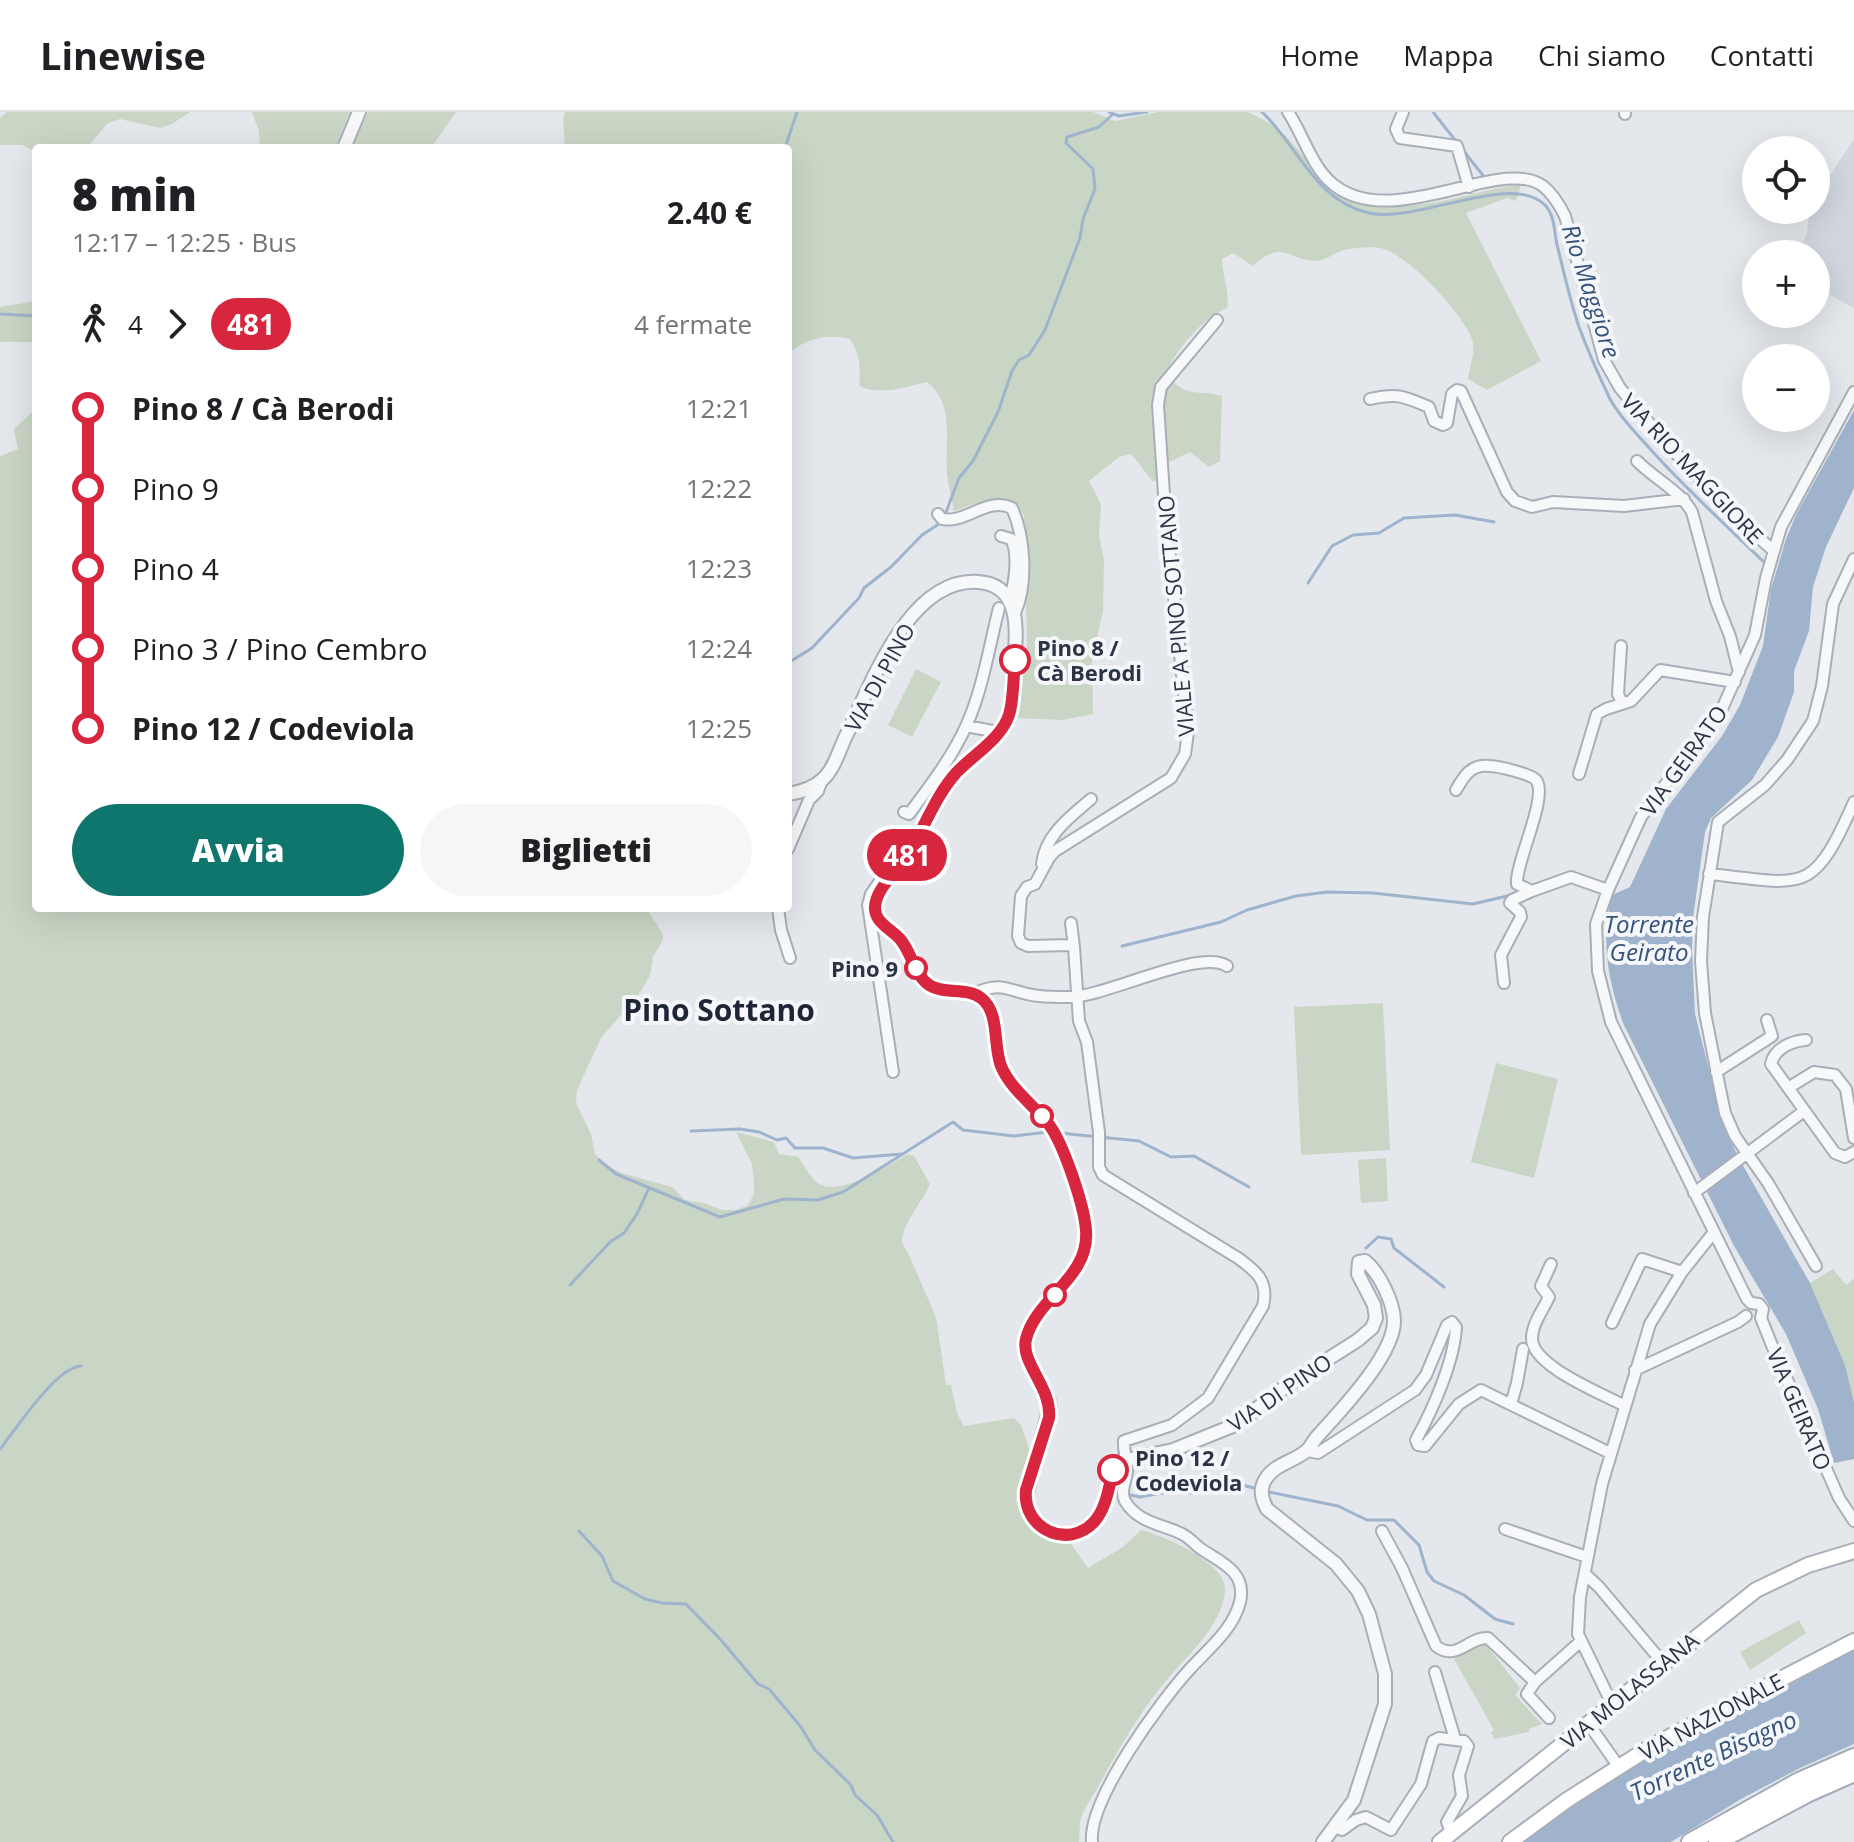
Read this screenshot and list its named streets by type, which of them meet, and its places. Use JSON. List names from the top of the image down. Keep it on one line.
{"streets":{"main road":["VIA MOLASSANA","VIA NAZIONALE"],"street":["VIA RIO MAGGIORE","VIALE A PINO SOTTANO","VIA DI PINO","VIA GEIRATO"]},"crossings":[["VIA RIO MAGGIORE","VIA GEIRATO"]],"districts":["Pino Sottano"],"water":["Rio Maggiore","Torrente Geirato","Torrente Bisagno"],"places":["Pino 8 / Cà Berodi","Pino 9","Pino 12 / Codeviola"],"lines":["bus line 481"],"page":{"header":"Linewise","nav":["Home","Mappa","Chi siamo","Contatti"],"on_map":"481","map_buttons":["+","−"],"heading":["8 min","12:17 – 12:25 · Bus","2.40 €"],"legs":["4","481","4 fermate"],"list":[{"name":"Pino 8 / Cà Berodi","value":"12:21"},{"name":"Pino 9","value":"12:22"},{"name":"Pino 4","value":"12:23"},{"name":"Pino 3 / Pino Cembro","value":"12:24"},{"name":"Pino 12 / Codeviola","value":"12:25"}],"buttons":["Avvia","Biglietti"]}}
